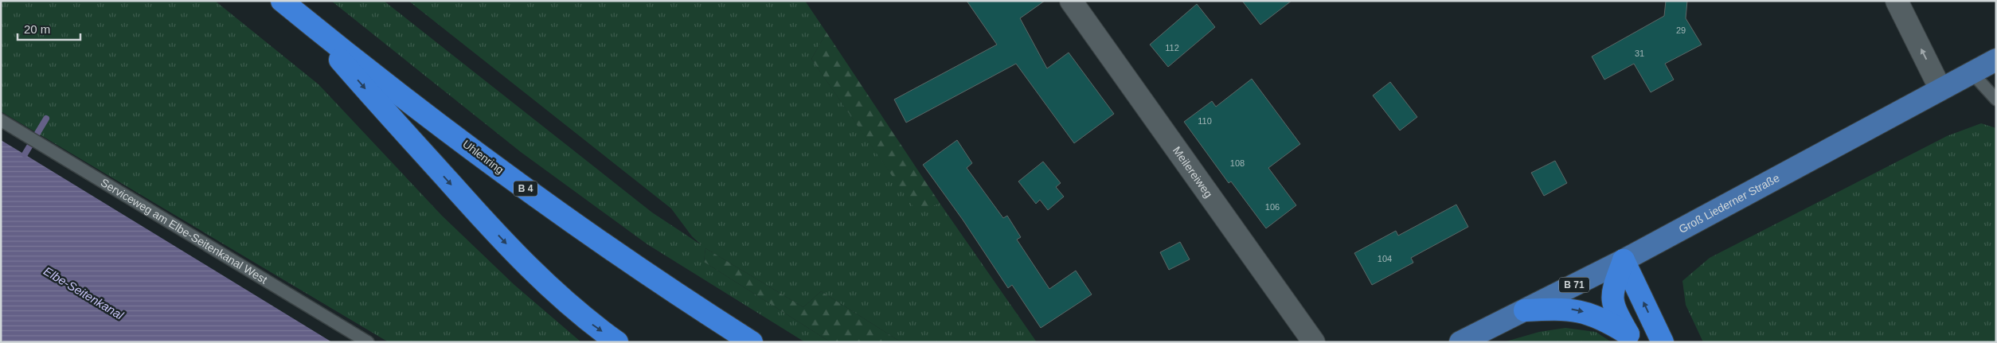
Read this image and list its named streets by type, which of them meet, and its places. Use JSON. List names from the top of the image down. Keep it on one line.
{"streets":{"highway":["Uhlenring","B 4"],"main road":["Groß Liederner Straße","B 71"],"street":["Meilereiweg"],"lane":["Serviceweg am Elbe-Seitenkanal West"]},"water":["Elbe-Seitenkanal"],"house_numbers":["29","112","31","110","108","106","104"],"scale_bar":"20 m"}
